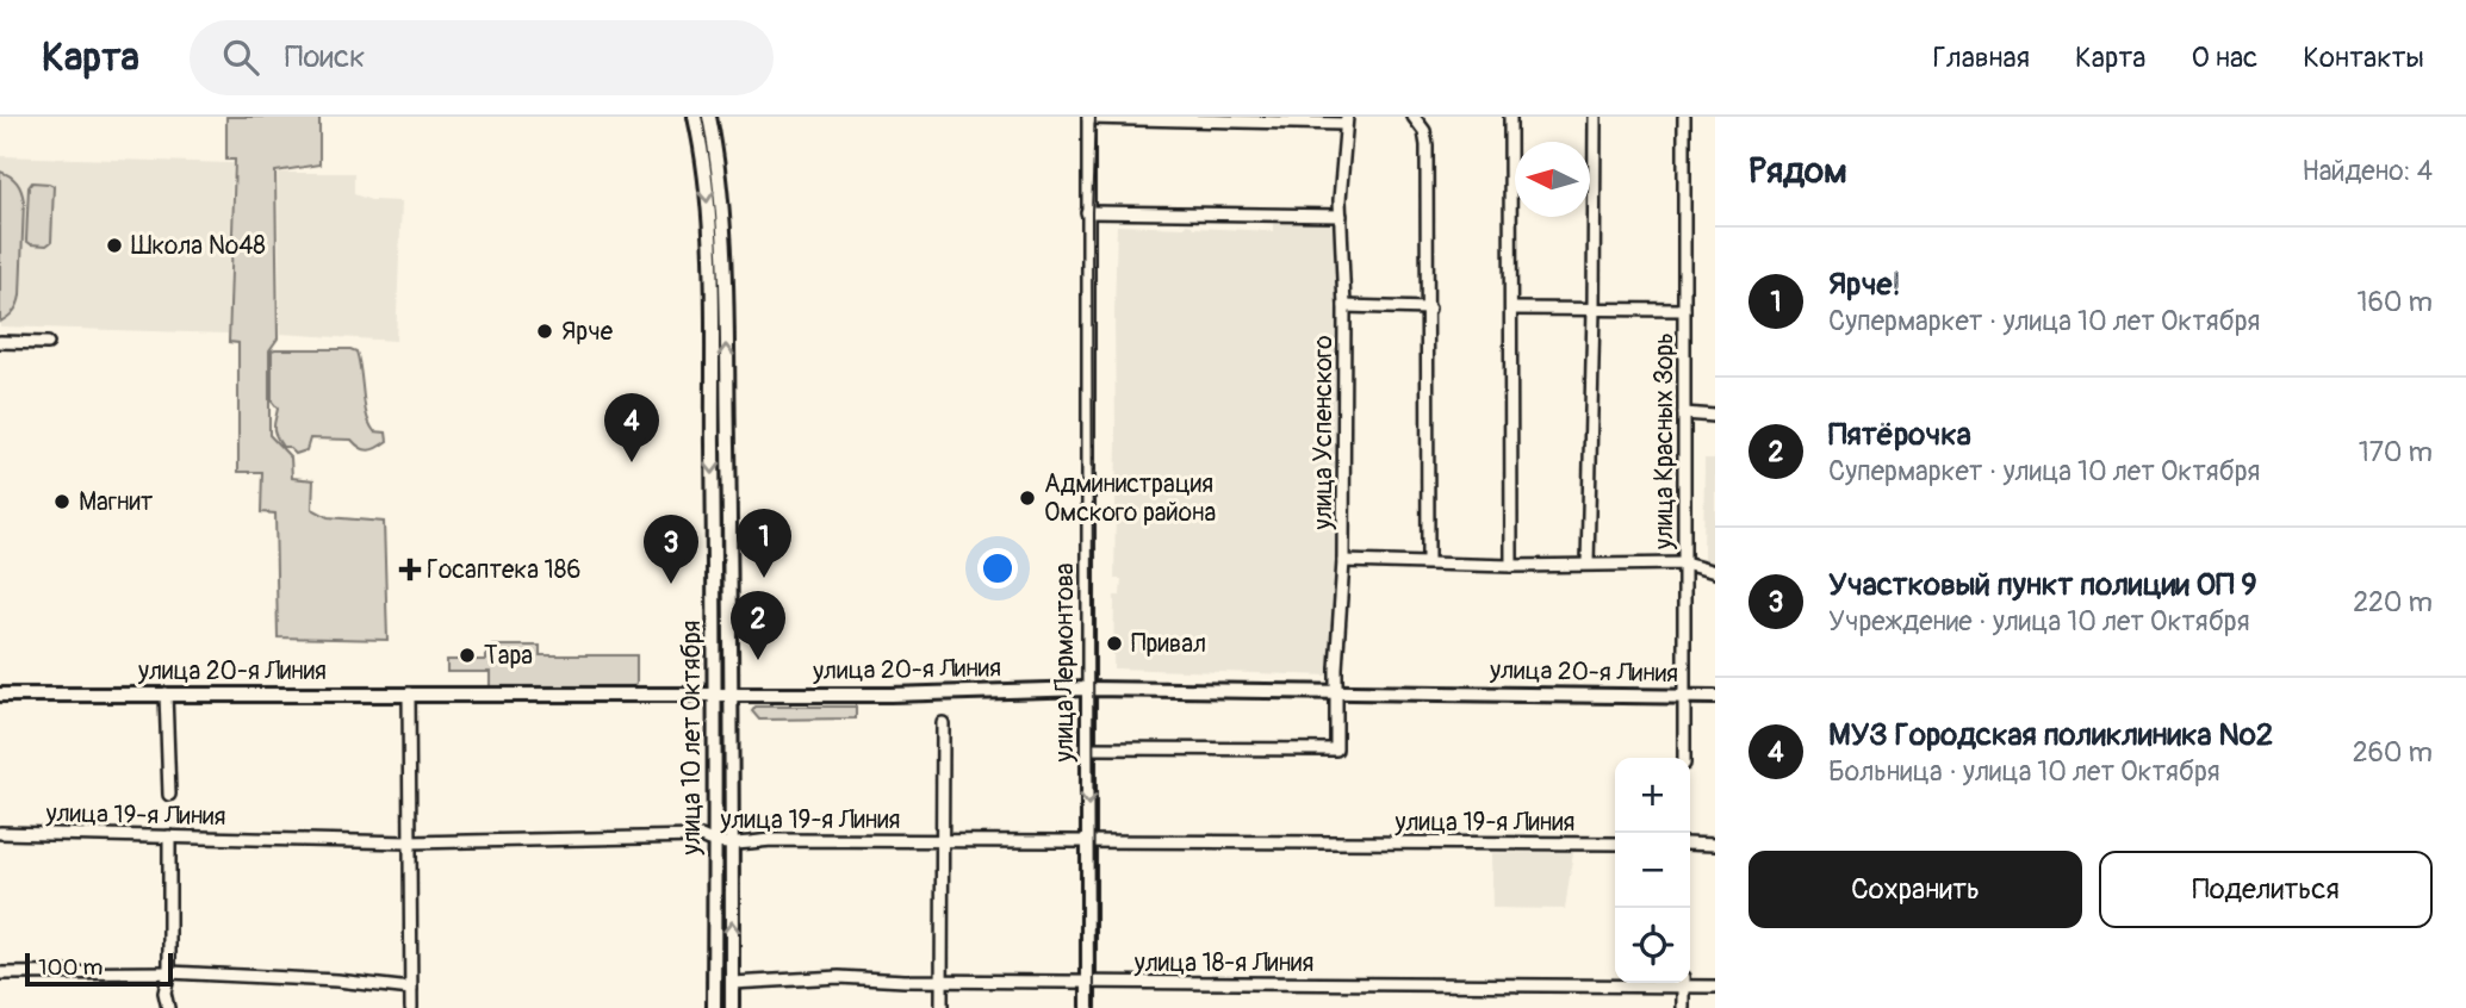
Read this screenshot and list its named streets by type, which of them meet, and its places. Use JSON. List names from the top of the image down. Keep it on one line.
{"streets":{"main road":["улица Лермонтова","улица 20-я Линия","улица 10 лет Октября"],"street":["улица Успенского","улица Красных Зорь","улица 19-я Линия","улица 18-я Линия"]},"crossings":[["улица Успенского","улица Лермонтова"],["улица Успенского","улица 20-я Линия"],["улица Красных Зорь","улица 20-я Линия"],["улица Лермонтова","улица 20-я Линия"],["улица Лермонтова","улица 19-я Линия"],["улица Лермонтова","улица 18-я Линия"],["улица 20-я Линия","улица 10 лет Октября"],["улица 10 лет Октября","улица 19-я Линия"],["улица 10 лет Октября","улица 18-я Линия"]],"places":{"other":["Школа №48","Ярче","Администрация Омского района","Магнит","Привал","Тара"],"health":["Госаптека 186"]},"scale_bar":"100 m","north":"left","page":{"header":"Карта","search":"Поиск","nav":["Главная","Карта","О нас","Контакты"],"heading":["Рядом","Найдено: 4"],"list":[{"mark":"1","name":"Ярче!","note":"Супермаркет · улица 10 лет Октября","value":"160 m"},{"mark":"2","name":"Пятёрочка","note":"Супермаркет · улица 10 лет Октября","value":"170 m"},{"mark":"3","name":"Участковый пункт полиции ОП 9","note":"Учреждение · улица 10 лет Октября","value":"220 m"},{"mark":"4","name":"МУЗ Городская поликлиника №2","note":"Больница · улица 10 лет Октября","value":"260 m"}],"pins":["4","1","3","2"],"map_buttons":["+","−"],"buttons":["Сохранить","Поделиться"],"scale":"100 m"}}
